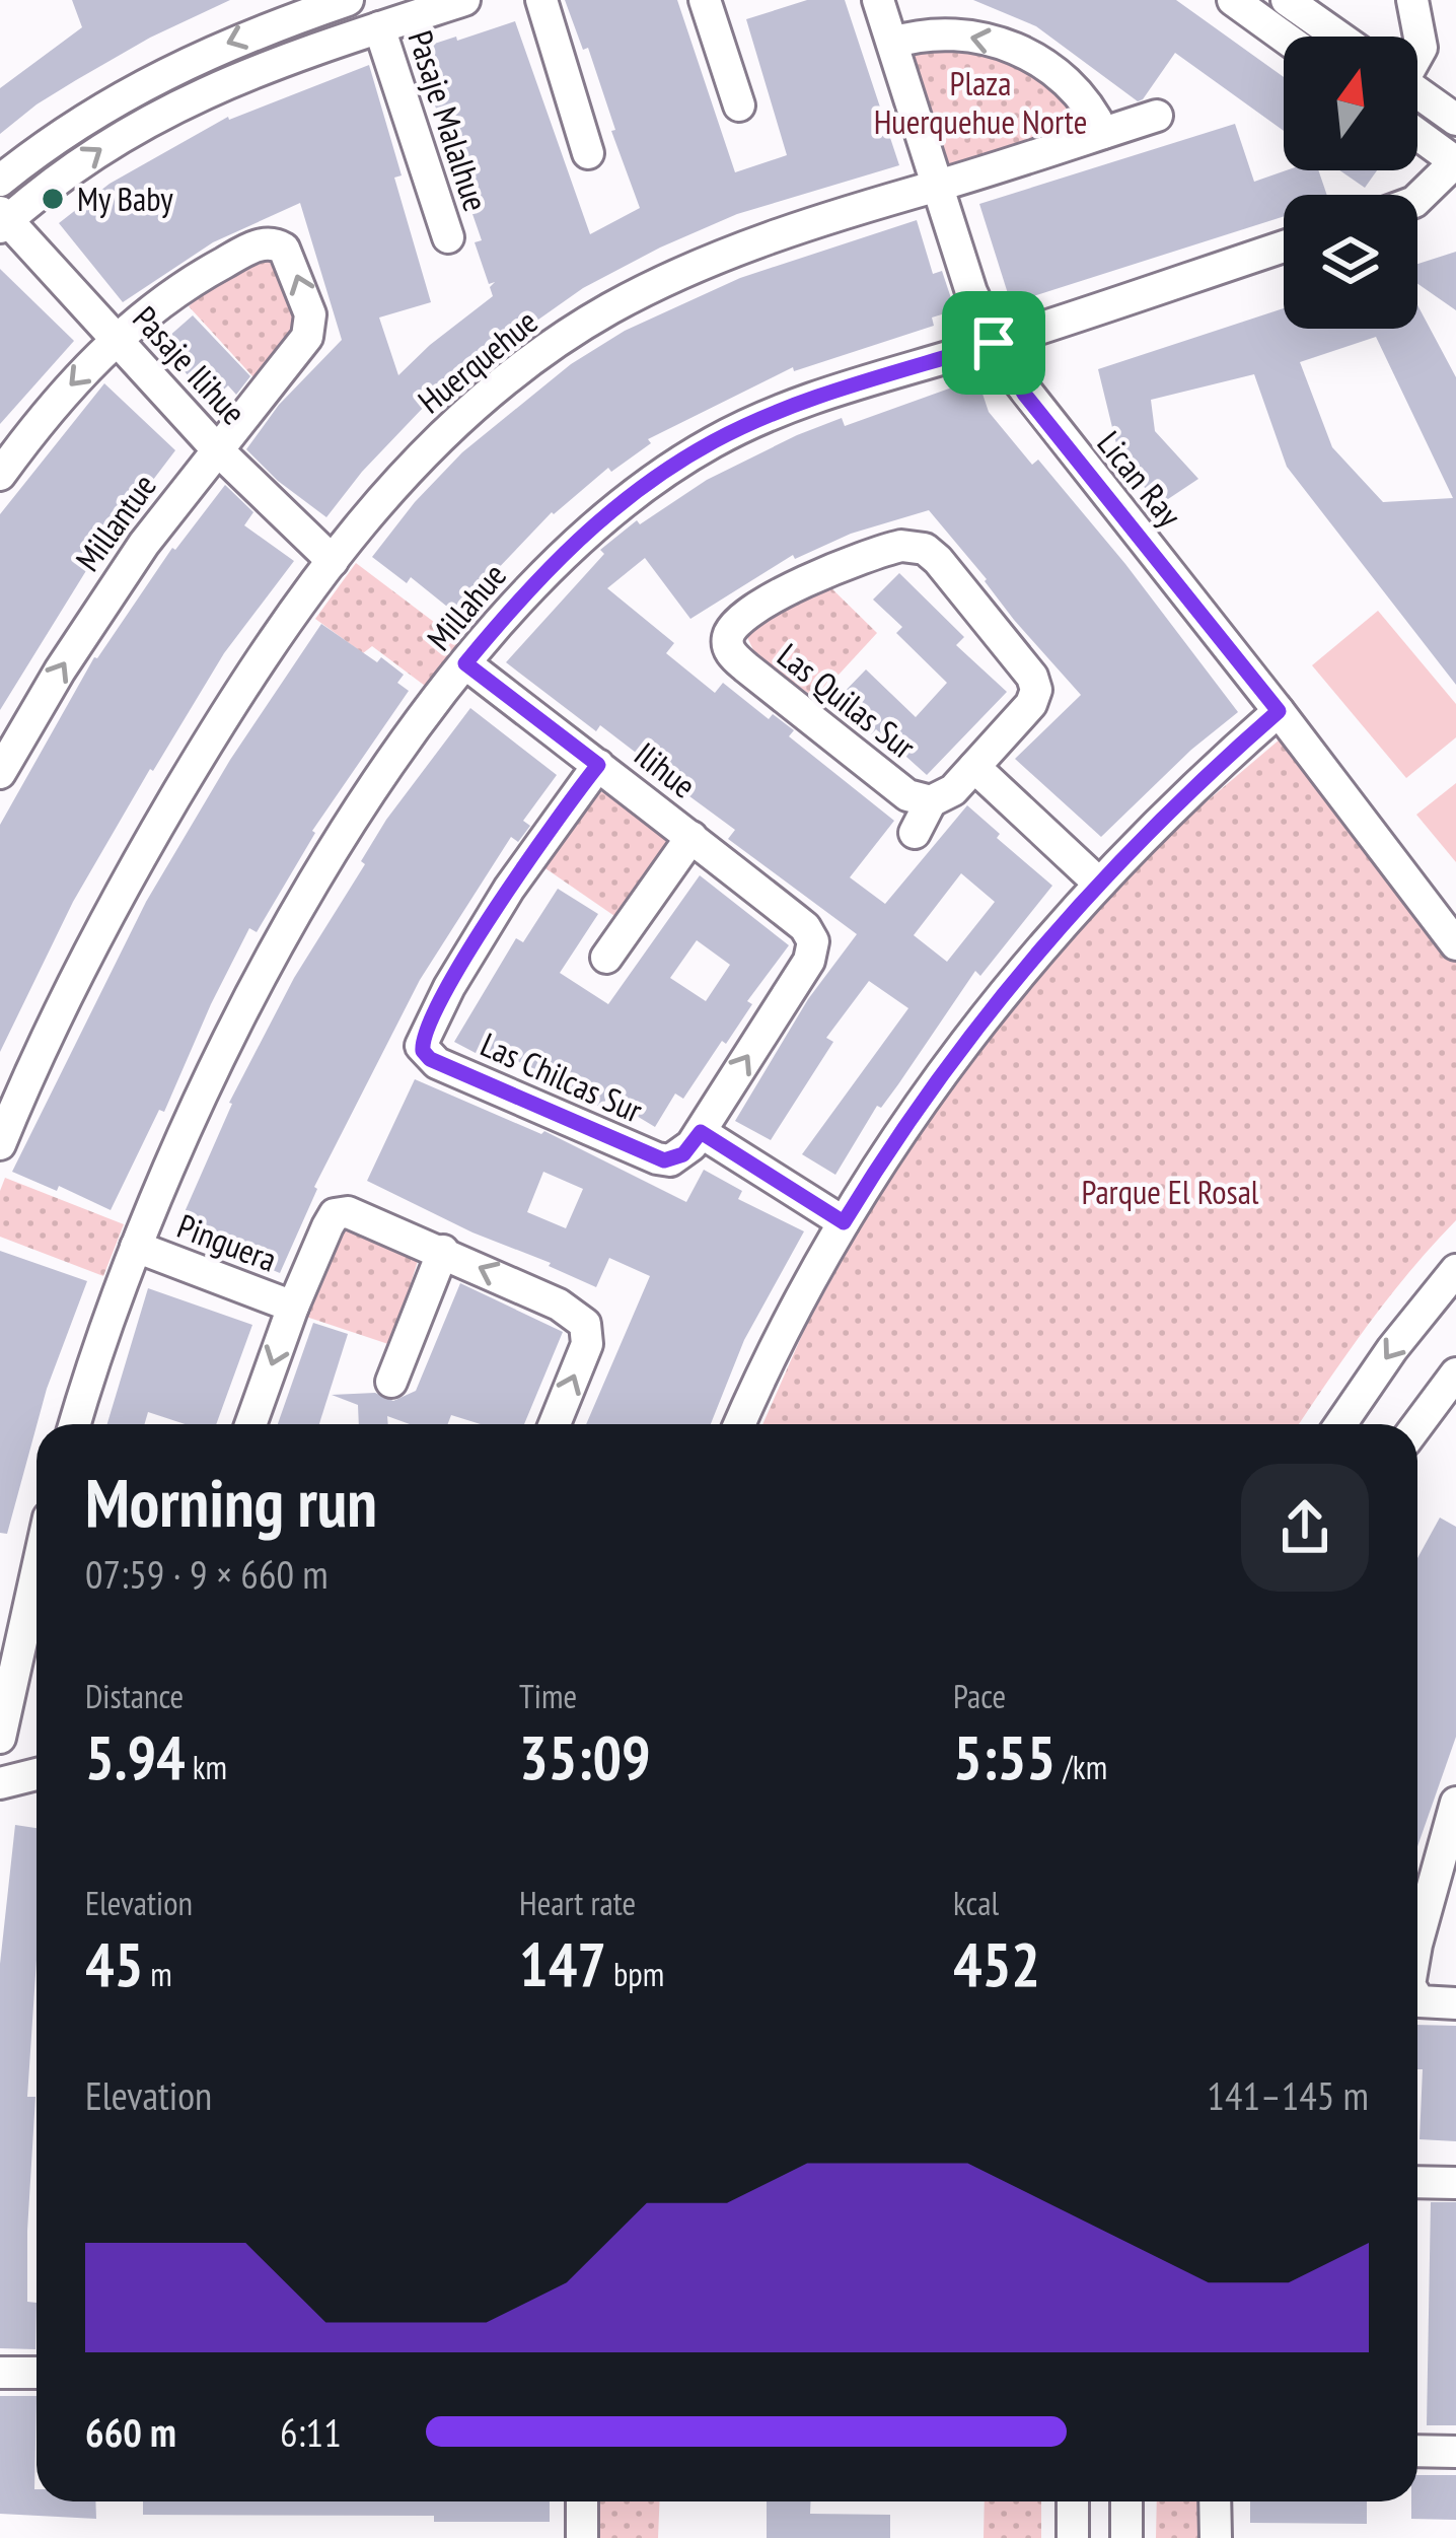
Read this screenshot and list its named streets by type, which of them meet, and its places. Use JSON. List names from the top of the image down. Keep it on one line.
{"streets":{"street":["Pasaje Malalhue","Huerquehue","Pasaje Ilihue","Lican Ray","Millantue","Millahue","Las Quilas Sur","Ilihue","Las Chilcas Sur","Pinguera"]},"crossings":[["Huerquehue","Pasaje Ilihue"],["Huerquehue","Lican Ray"],["Pasaje Ilihue","Millantue"],["Lican Ray","Millahue"],["Millahue","Ilihue"],["Millahue","Pinguera"],["Ilihue","Las Chilcas Sur"]],"parks":["Plaza Huerquehue Norte","Parque El Rosal"],"places":["My Baby"],"north":"top","page":{"heading":["Morning run","07:59 · 9 × 660 m"],"stats":[["Distance","5.94 km"],["Time","35:09"],["Pace","5:55 /km"],["Elevation","45 m"],["Heart rate","147 bpm"],["kcal","452"]],"chart":["Elevation","141–145 m"],"list":[{"name":"660 m","note":"6:11"}]}}
